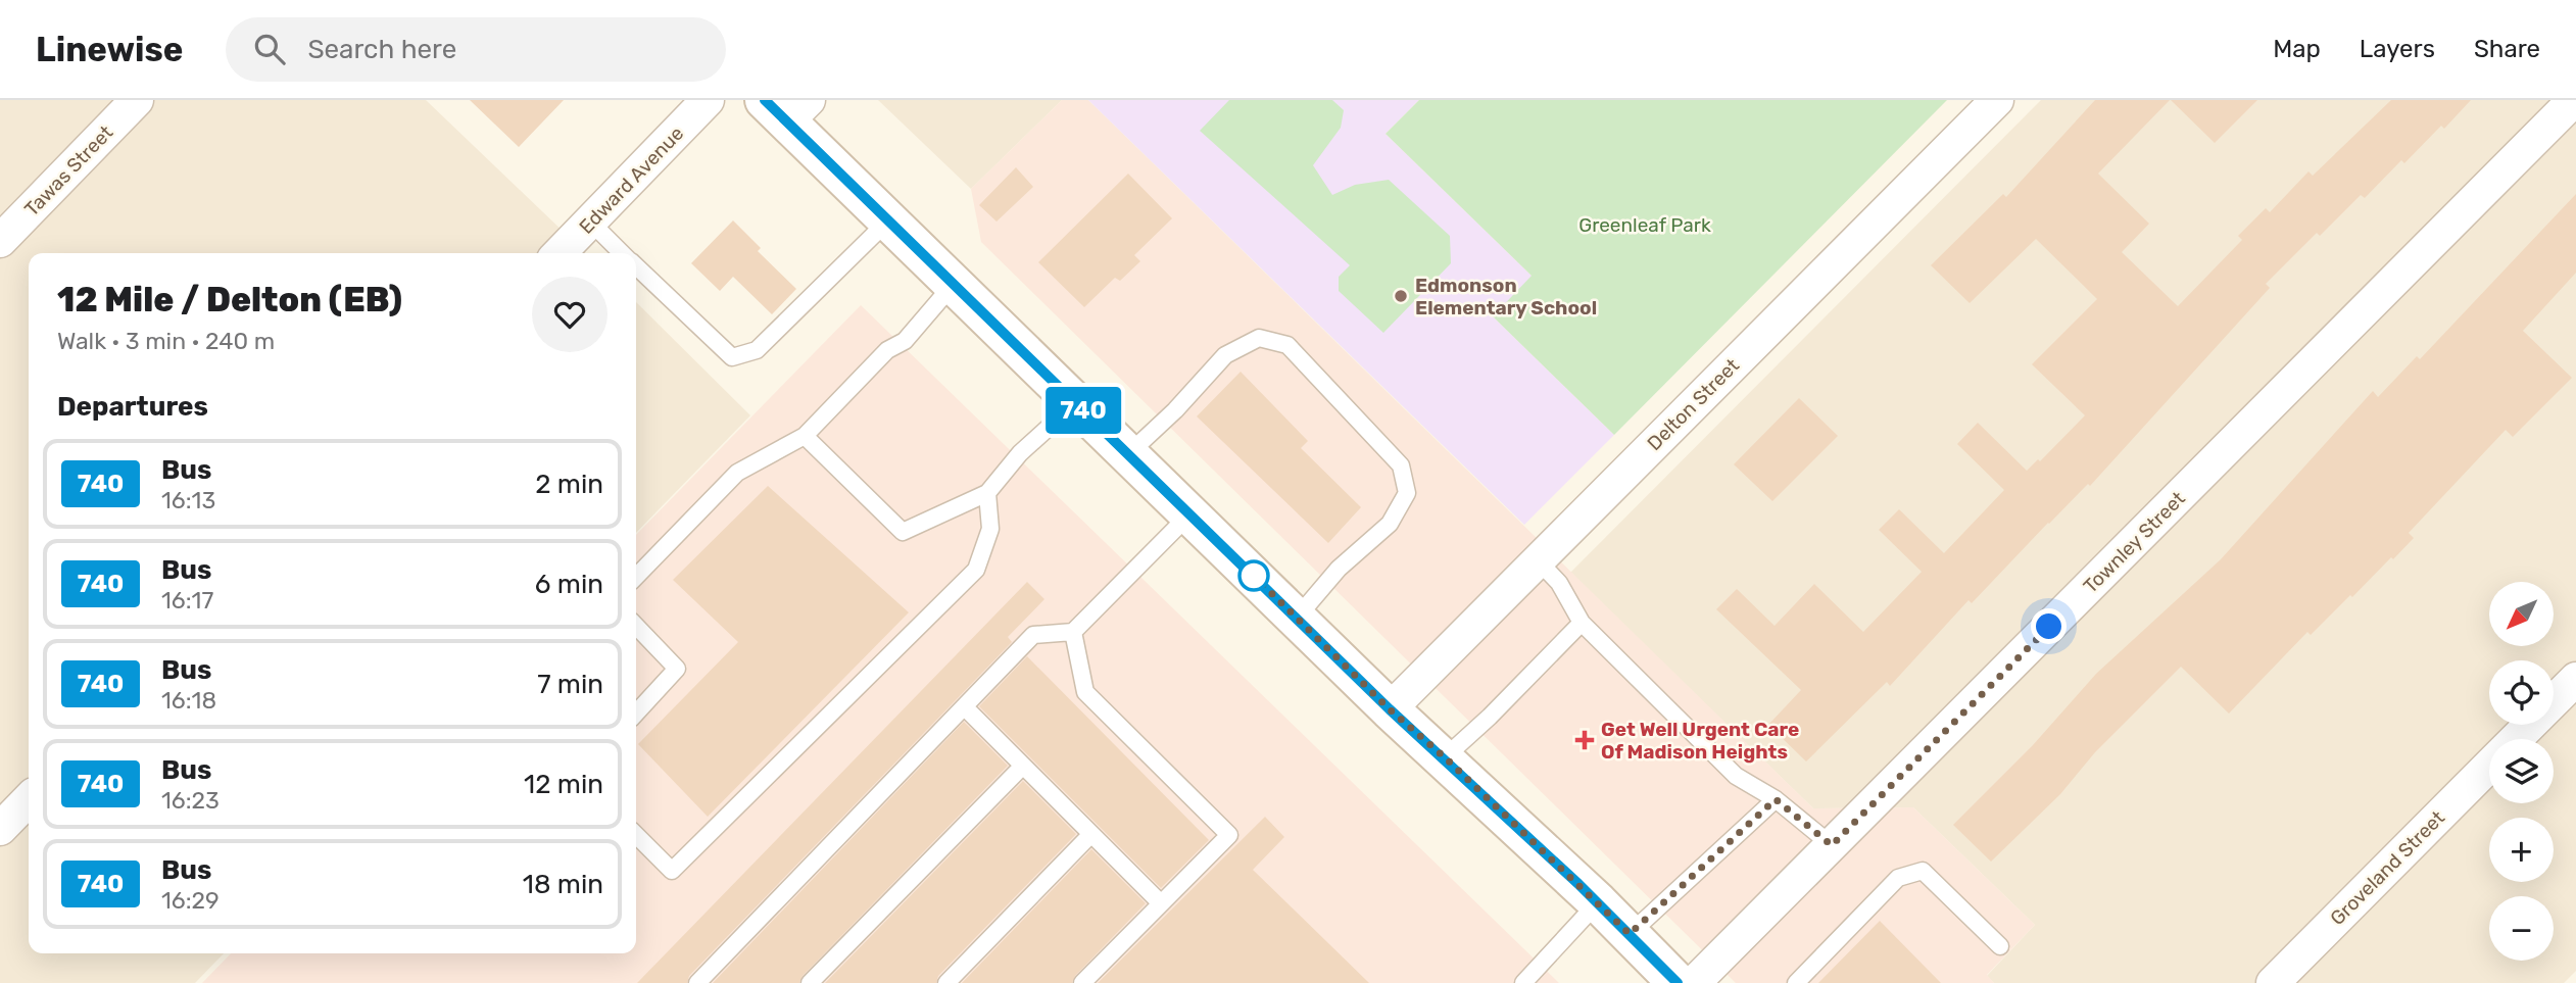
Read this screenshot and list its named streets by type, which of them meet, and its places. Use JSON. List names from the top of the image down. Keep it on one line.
{"streets":{"street":["Tawas Street","Edward Avenue","Delton Street","Townley Street","Groveland Street"]},"parks":["Greenleaf Park"],"places":{"other":["Edmonson Elementary School"],"health":["Get Well Urgent Care Of Madison Heights"]},"lines":["bus line 740"],"north":"bottom left","page":{"header":"Linewise","search":"Search here","nav":["Map","Layers","Share"],"on_map":"740","heading":[["12 Mile / Delton (EB)","Walk · 3 min · 240 m"],"Departures"],"list":[{"mark":"740","name":"Bus","note":"16:13","value":"2 min"},{"mark":"740","name":"Bus","note":"16:17","value":"6 min"},{"mark":"740","name":"Bus","note":"16:18","value":"7 min"},{"mark":"740","name":"Bus","note":"16:23","value":"12 min"},{"mark":"740","name":"Bus","note":"16:29","value":"18 min"}],"map_buttons":["+","−"]}}
